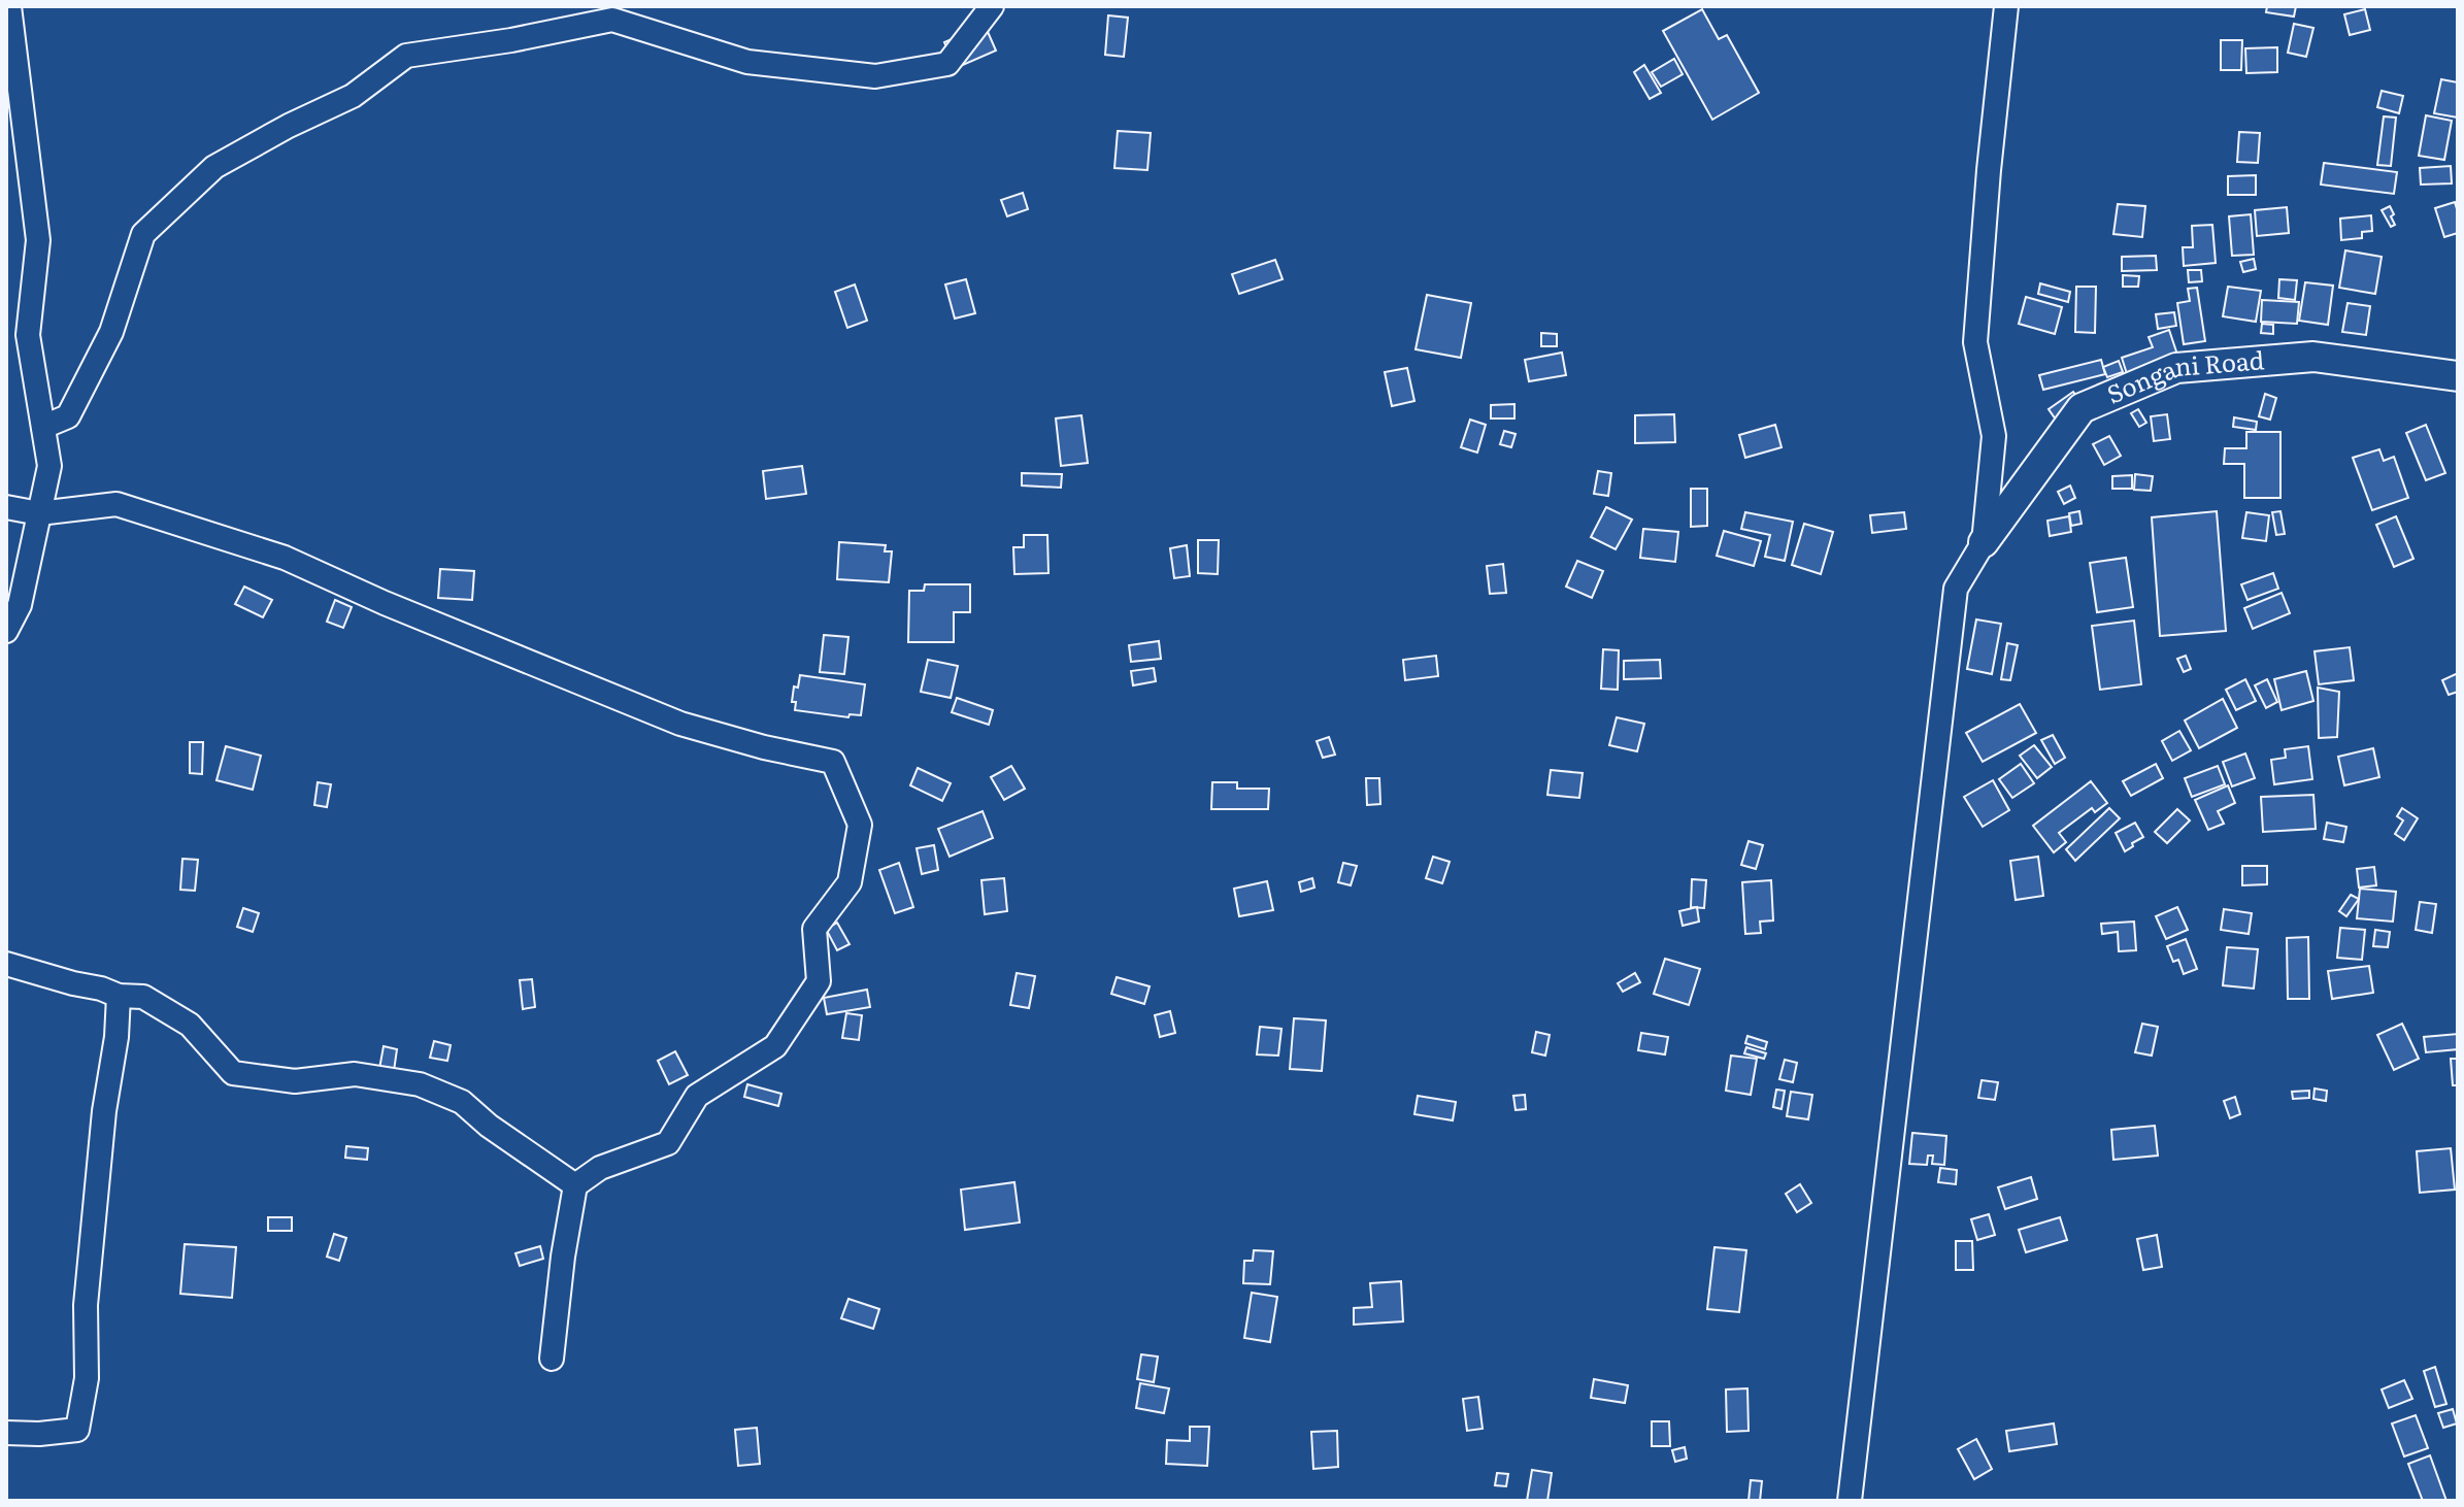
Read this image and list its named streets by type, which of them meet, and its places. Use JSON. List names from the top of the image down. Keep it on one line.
{"streets":{"street":["Songani Road"]}}
